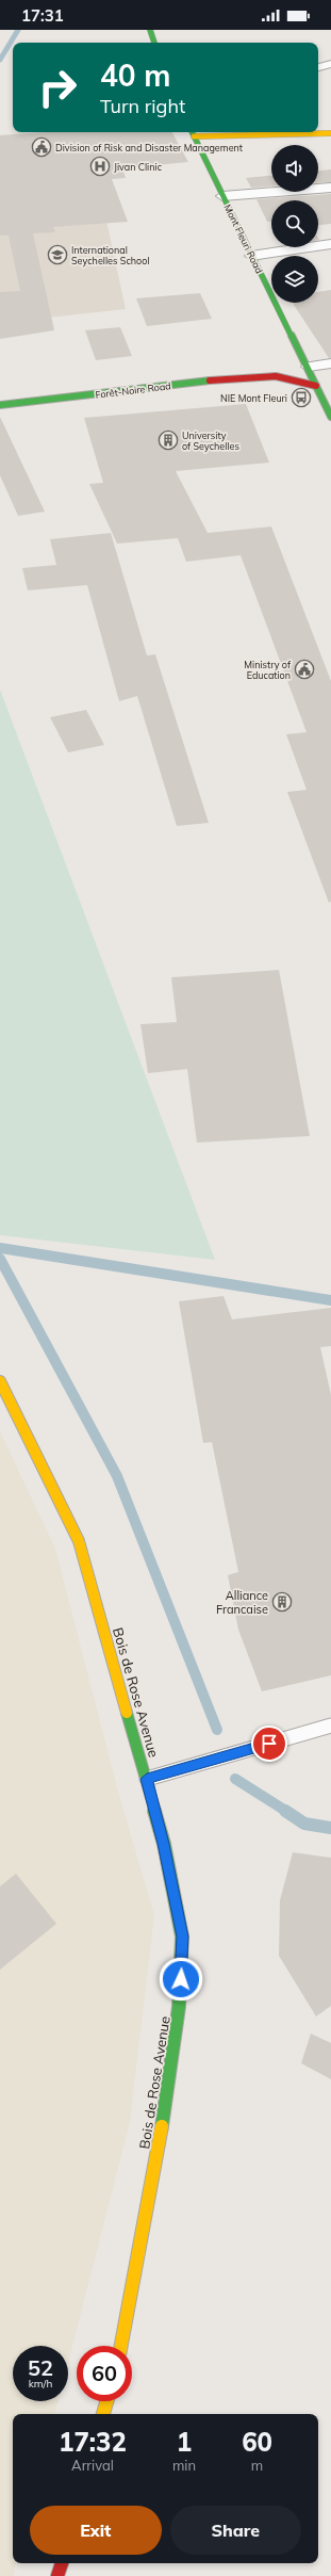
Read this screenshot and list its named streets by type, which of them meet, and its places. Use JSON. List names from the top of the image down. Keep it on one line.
{"streets":{"main road":["Mont Fleuri Road","Forêt-Noire Road","Bois de Rose Avenue"]},"crossings":[["Mont Fleuri Road","Forêt-Noire Road"]],"places":{"public building":["Division of Risk and Disaster Management","Ministry of Education"],"hospital":["Jivan Clinic"],"school or university":["International Seychelles School"],"bus stop":["NIE Mont Fleuri"],"building":["University of Seychelles","Alliance Francaise"]},"page":{"status":"17:31","turn":["40 m","Turn right"],"speed":"52 km/h","limit":"60","eta":["17:32","Arrival","1","min","60","m"],"buttons":["Exit","Share"]}}
